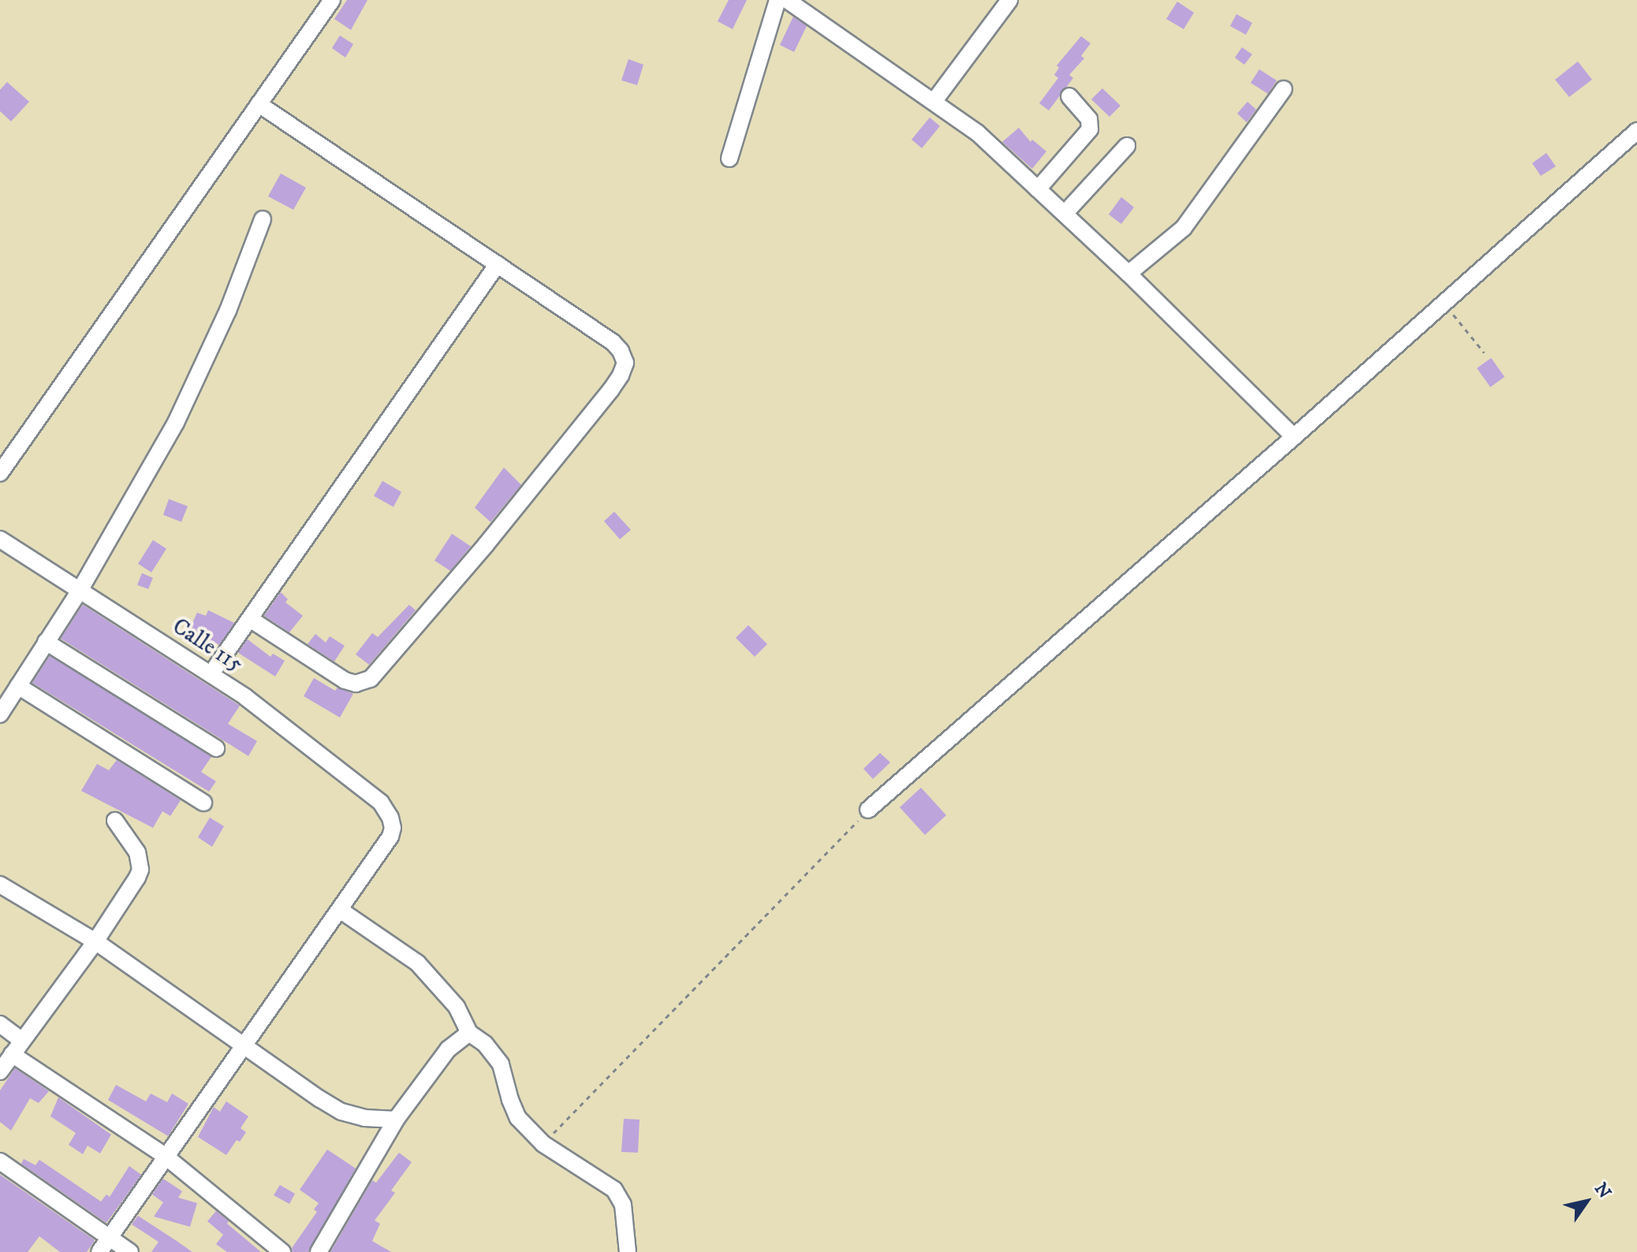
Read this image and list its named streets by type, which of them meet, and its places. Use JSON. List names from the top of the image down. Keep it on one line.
{"streets":{"street":["Calle 115"]},"north":"top right"}
